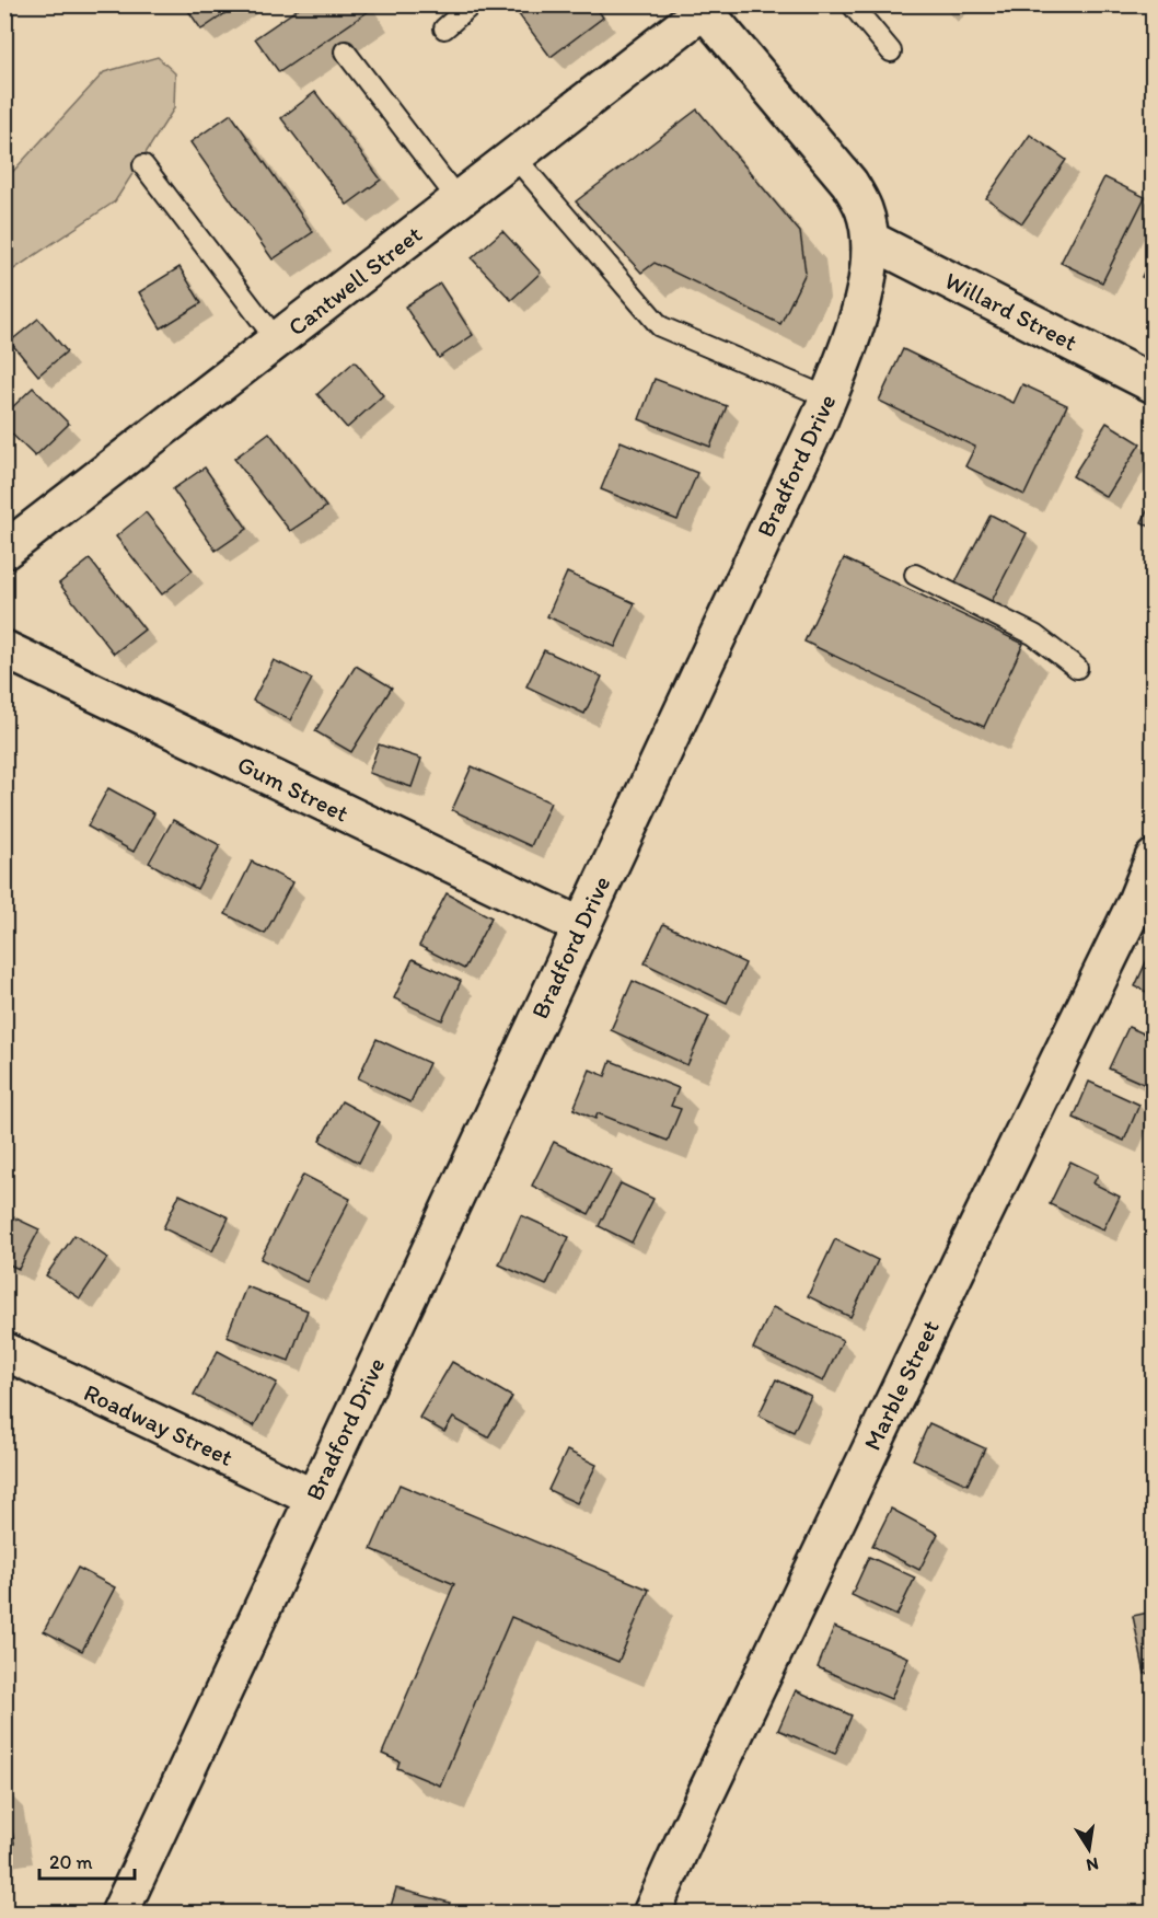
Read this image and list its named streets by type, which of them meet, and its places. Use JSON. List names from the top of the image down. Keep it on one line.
{"streets":{"street":["Cantwell Street","Willard Street","Bradford Drive","Gum Street","Marble Street","Roadway Street"]},"crossings":[["Cantwell Street","Bradford Drive"],["Willard Street","Bradford Drive"],["Bradford Drive","Gum Street"],["Bradford Drive","Roadway Street"]],"scale_bar":"20 m","north":"bottom"}
